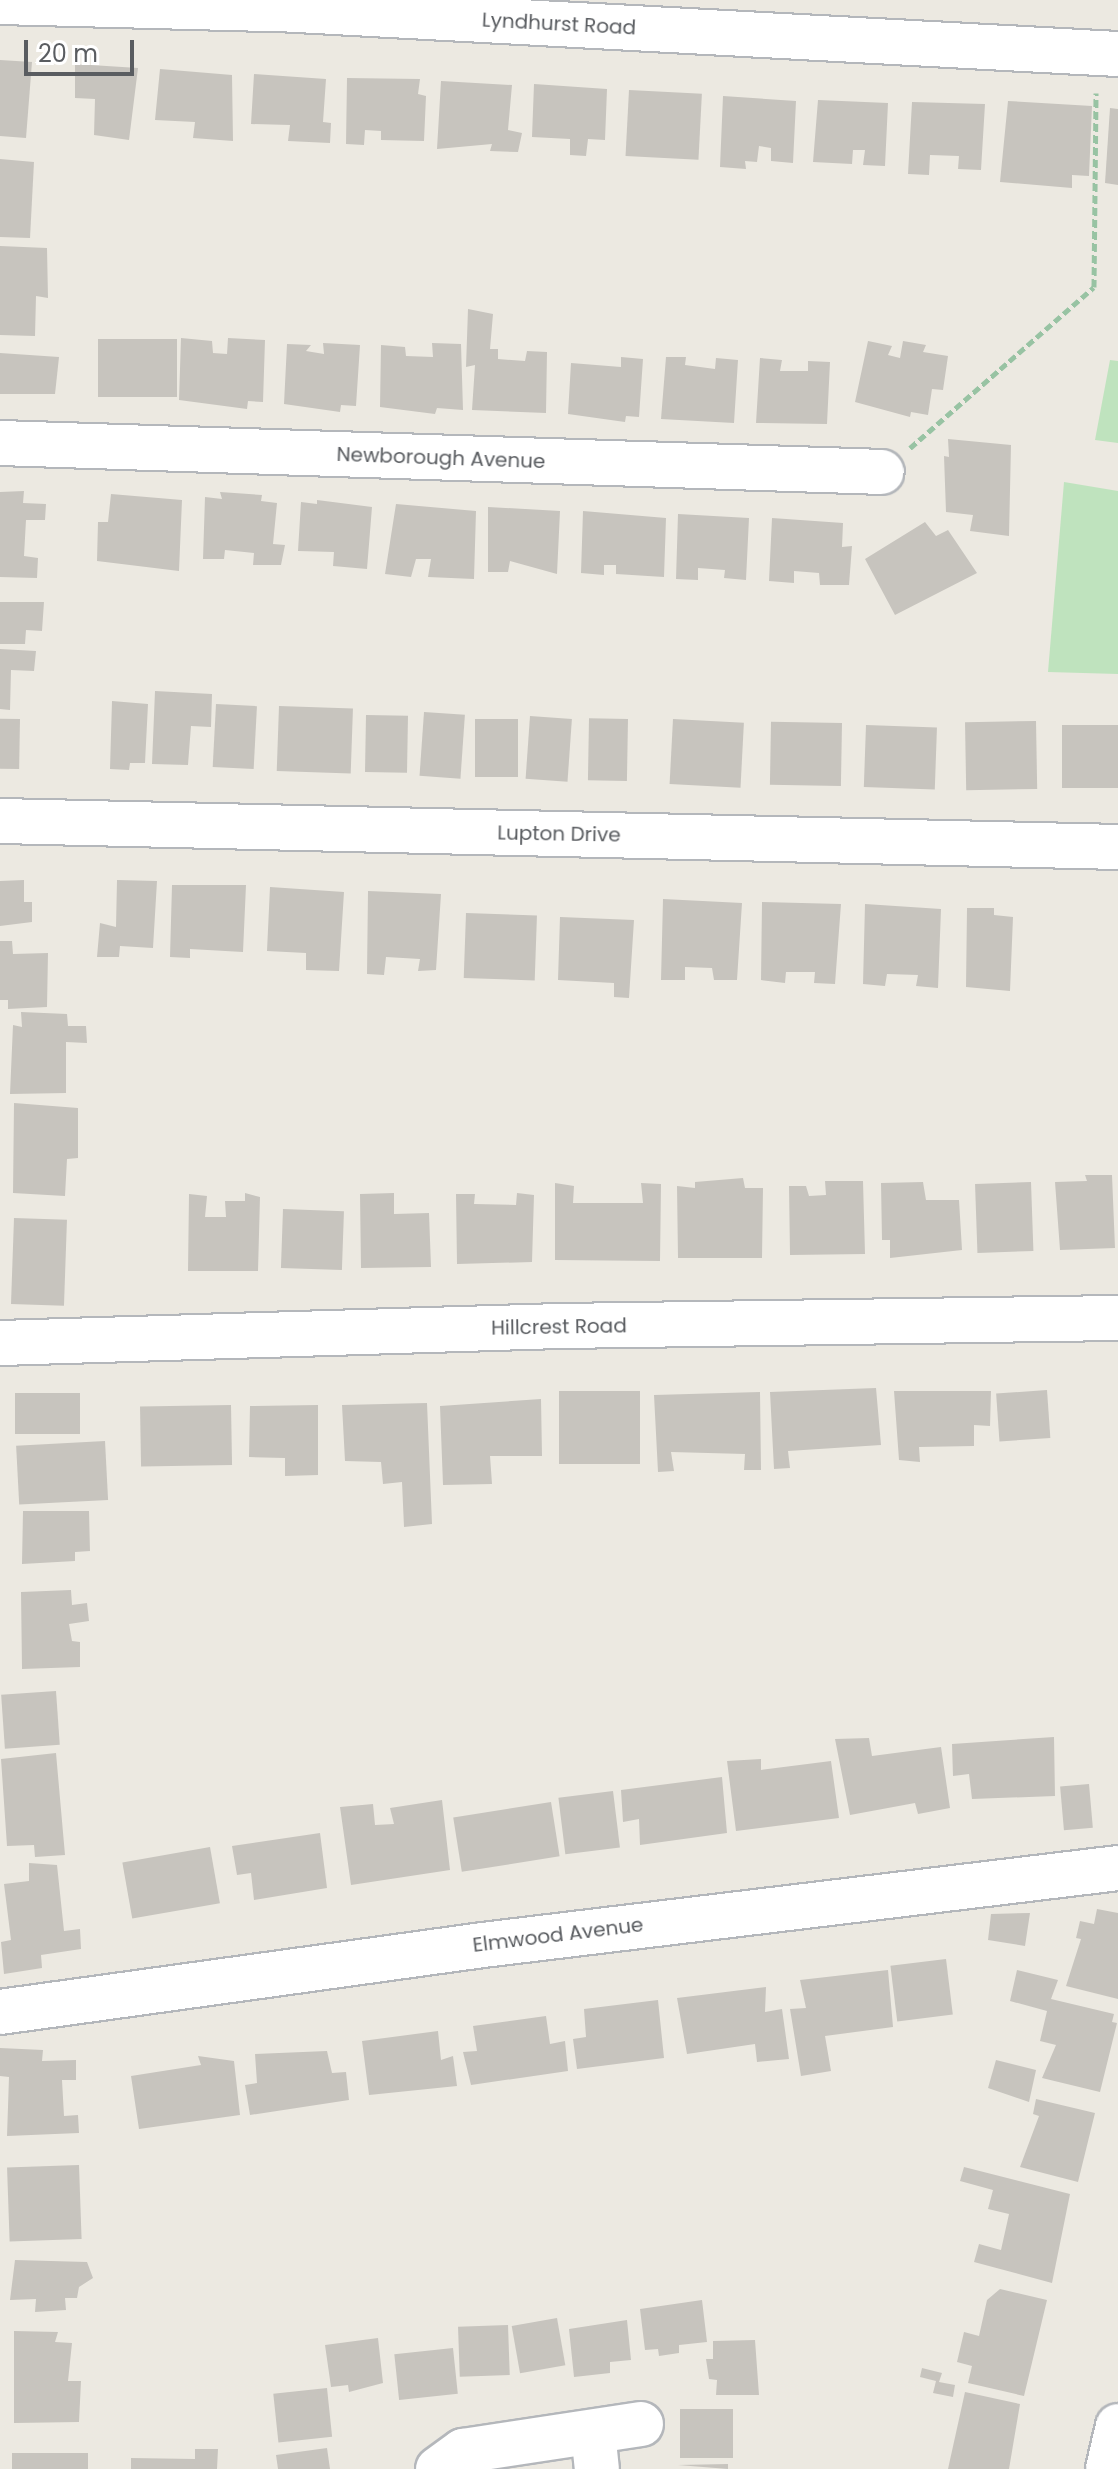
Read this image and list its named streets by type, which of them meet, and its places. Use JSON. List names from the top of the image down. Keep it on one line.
{"streets":{"street":["Lyndhurst Road","Newborough Avenue","Lupton Drive","Hillcrest Road","Elmwood Avenue"]},"scale_bar":"20 m"}
